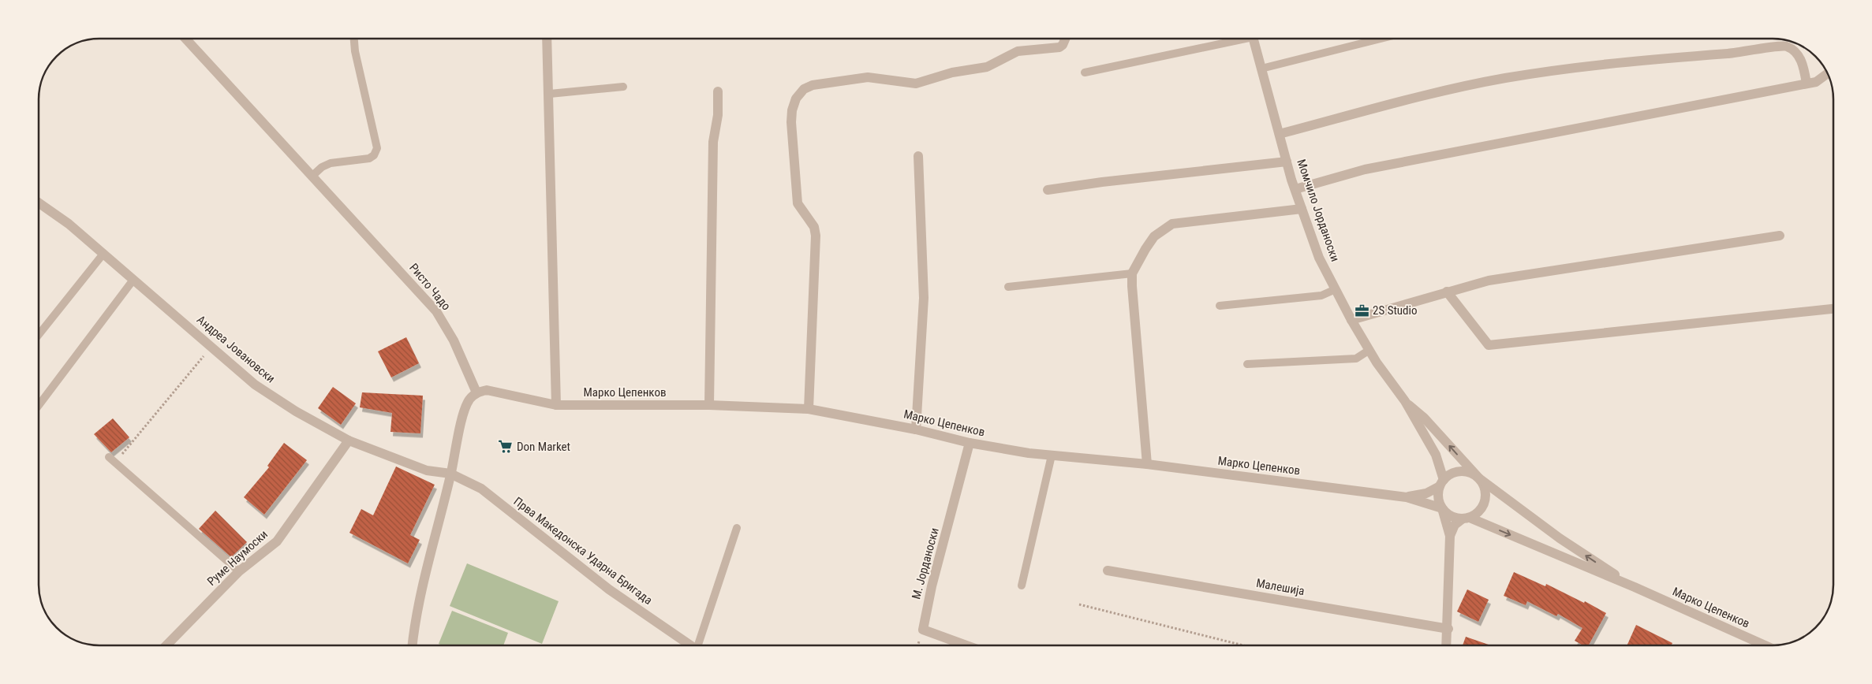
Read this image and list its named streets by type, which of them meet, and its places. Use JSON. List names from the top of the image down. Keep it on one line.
{"streets":{"street":["Момчило Јорданоски","Ристо Чадо","Андреа Јовановски","Марко Цепенков","Прва Македонска Ударна Бригада","Руме Наумоски","М. Јорданоски","Малешија"]},"crossings":[["Ристо Чадо","Марко Цепенков"],["Андреа Јовановски","Прва Македонска Ударна Бригада"],["Андреа Јовановски","Руме Наумоски"],["Марко Цепенков","М. Јорданоски"]],"places":{"office":["2S Studio"],"supermarket":["Don Market"]}}
